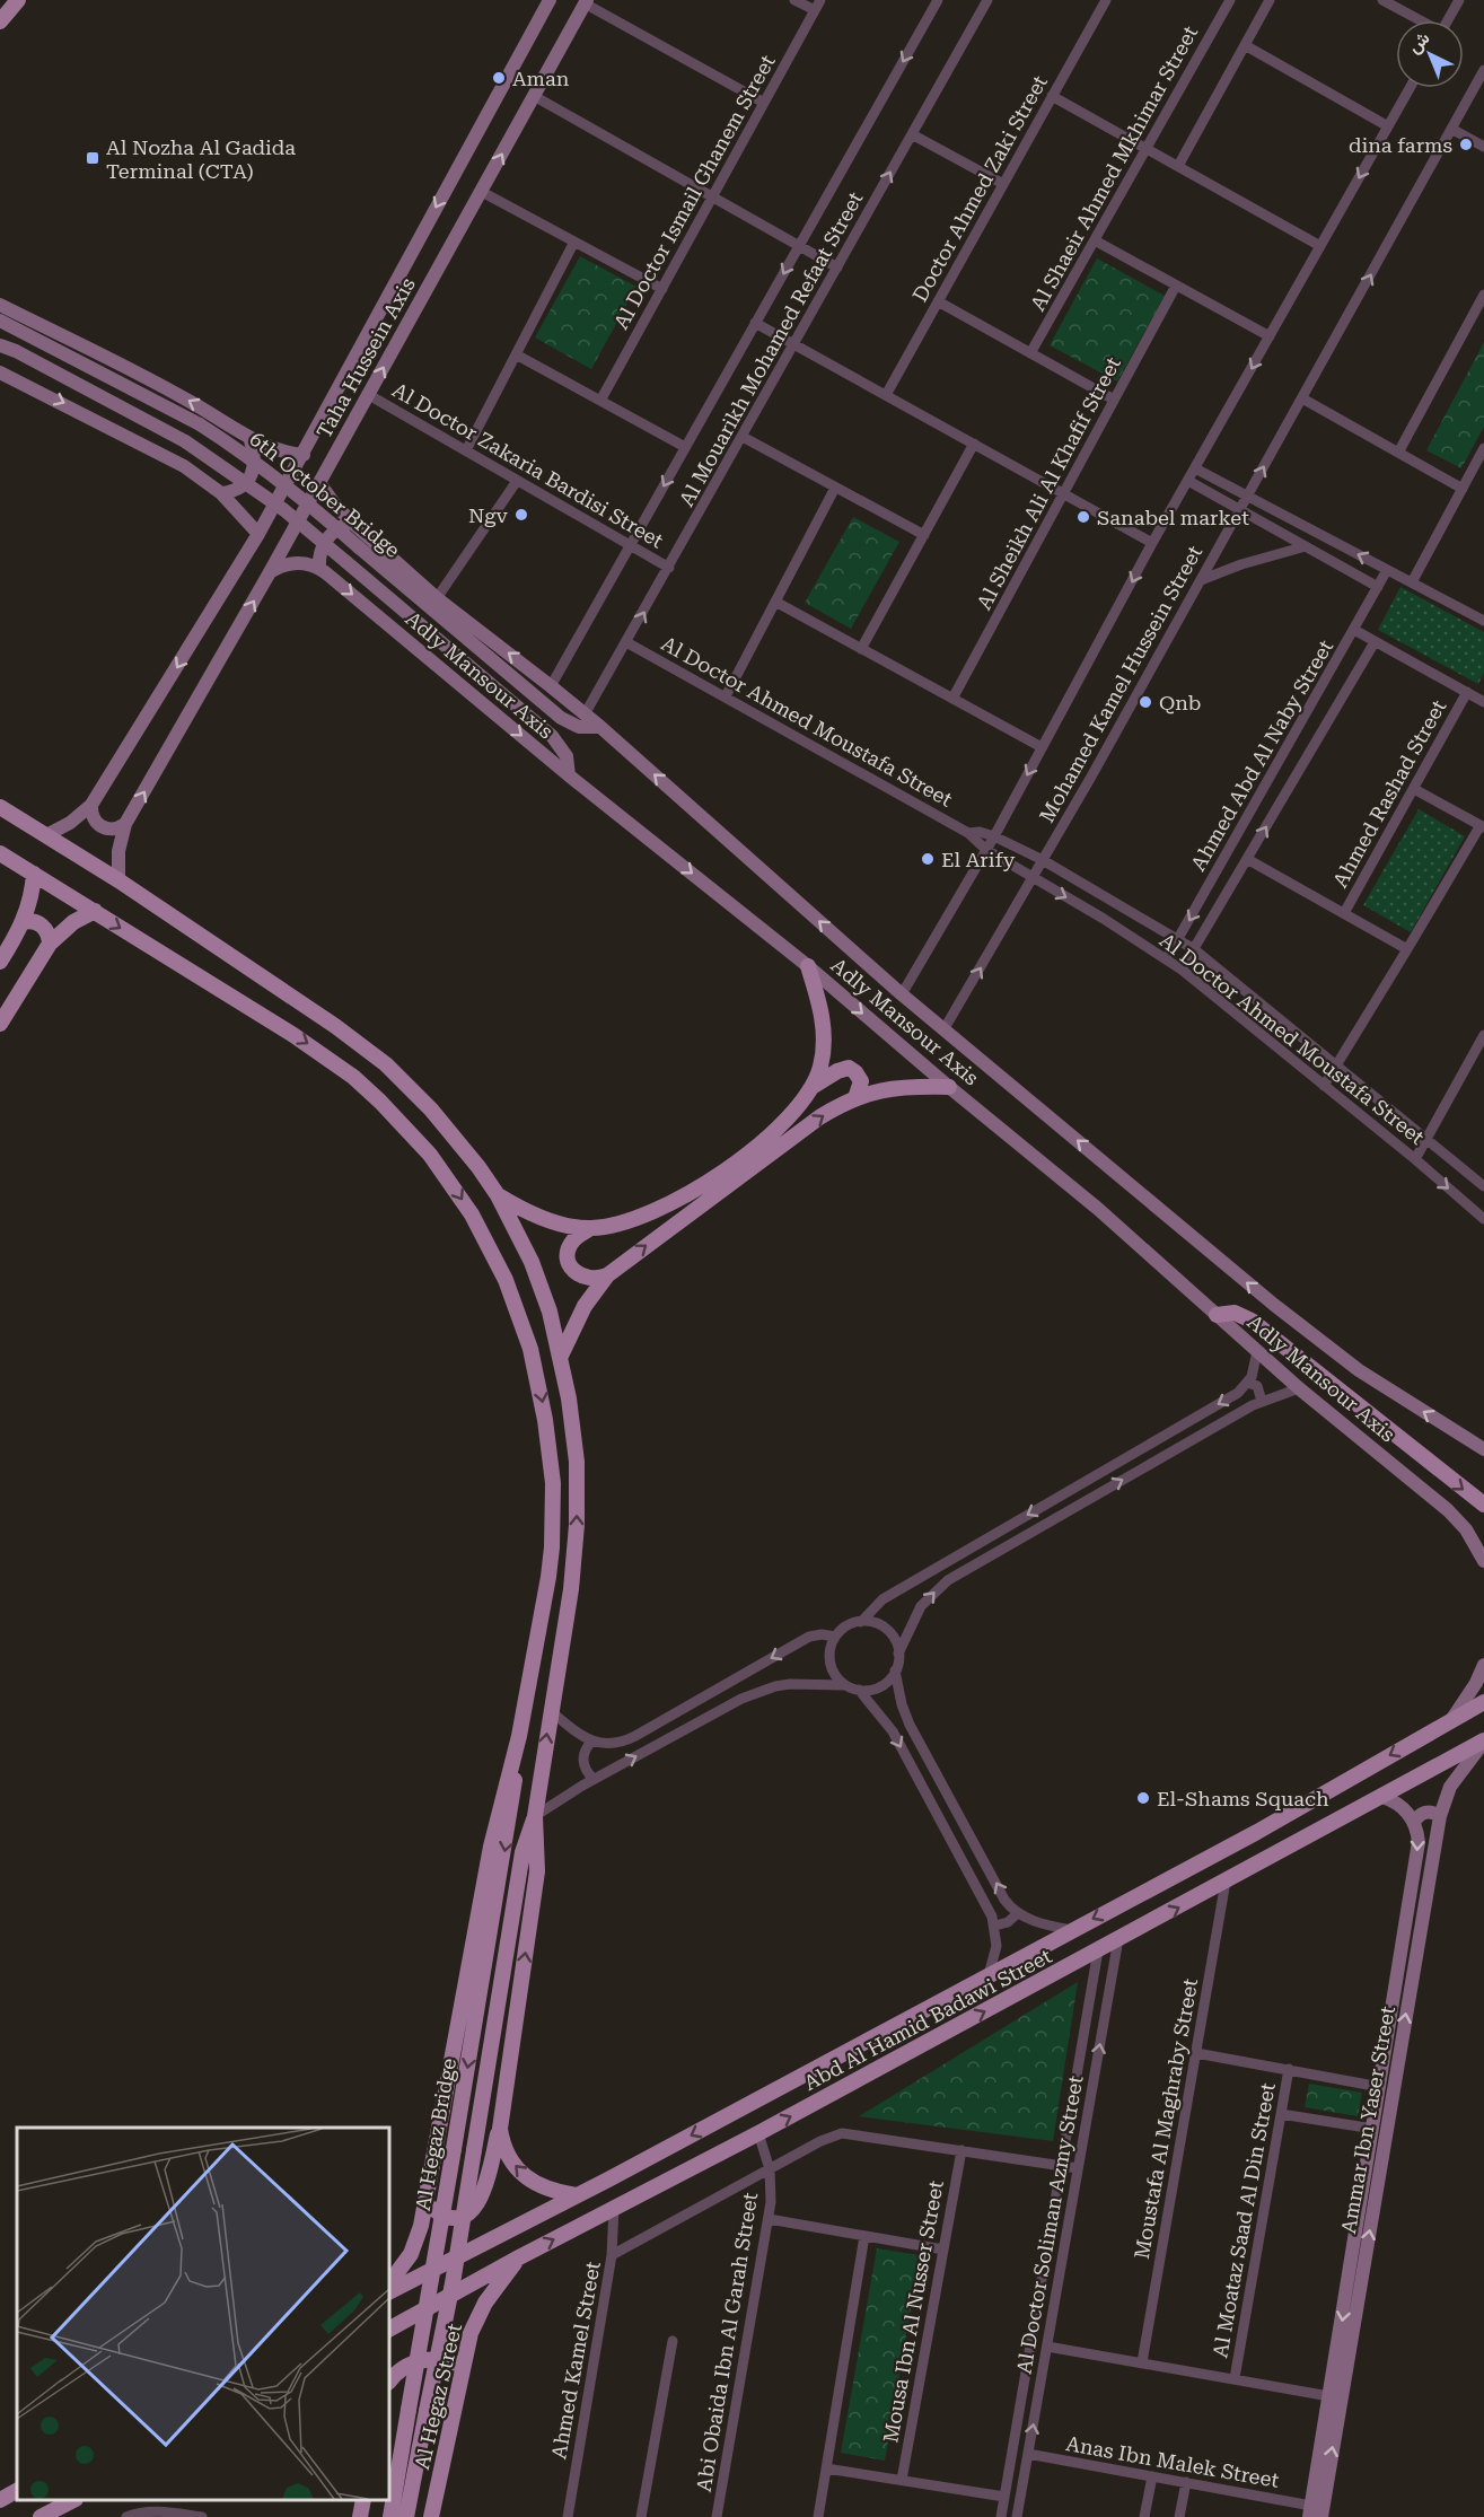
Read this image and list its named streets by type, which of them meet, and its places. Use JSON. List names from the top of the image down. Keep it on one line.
{"streets":{"main road":["Taha Hussein Axis","6th October Bridge","Adly Mansour Axis","Abd Al Hamid Badawi Street","Ammar Ibn Yaser Street","Al Hegaz Bridge","Al Hegaz Street"],"street":["Al Shaeir Ahmed Mkhimar Street","Doctor Ahmed Zaki Street","Al Doctor Ismail Ghanem Street","Al Mouarikh Mohamed Refaat Street","Al Doctor Zakaria Bardisi Street","Al Sheikh Ali Al Khafif Street","Mohamed Kamel Hussein Street","Al Doctor Ahmed Moustafa Street","Ahmed Abd Al Naby Street","Ahmed Rashad Street","Moustafa Al Maghraby Street","Al Moataz Saad Al Din Street","Al Doctor Soliman Azmy Street","Mousa Ibn Al Nusser Street","Abi Obaida Ibn Al Garah Street","Ahmed Kamel Street","Anas Ibn Malek Street"]},"crossings":[["Al Mouarikh Mohamed Refaat Street","Al Doctor Zakaria Bardisi Street"],["Al Mouarikh Mohamed Refaat Street","Adly Mansour Axis"],["Al Mouarikh Mohamed Refaat Street","Al Doctor Ahmed Moustafa Street"],["Taha Hussein Axis","Al Doctor Zakaria Bardisi Street"],["Taha Hussein Axis","Adly Mansour Axis"],["6th October Bridge","Adly Mansour Axis"],["Adly Mansour Axis","Mohamed Kamel Hussein Street"],["Mohamed Kamel Hussein Street","Al Doctor Ahmed Moustafa Street"],["Al Doctor Ahmed Moustafa Street","Ahmed Abd Al Naby Street"],["Abd Al Hamid Badawi Street","Moustafa Al Maghraby Street"],["Abd Al Hamid Badawi Street","Ammar Ibn Yaser Street"],["Abd Al Hamid Badawi Street","Al Doctor Soliman Azmy Street"],["Abd Al Hamid Badawi Street","Abi Obaida Ibn Al Garah Street"],["Abd Al Hamid Badawi Street","Ahmed Kamel Street"],["Abd Al Hamid Badawi Street","Al Hegaz Street"],["Ammar Ibn Yaser Street","Anas Ibn Malek Street"],["Al Doctor Soliman Azmy Street","Anas Ibn Malek Street"]],"places":{"other":["Aman","dina farms","Ngv","Sanabel market","Qnb","El Arify","El-Shams Squach"],"transit":["Al Nozha Al Gadida Terminal (CTA)"]},"north":"top left"}
